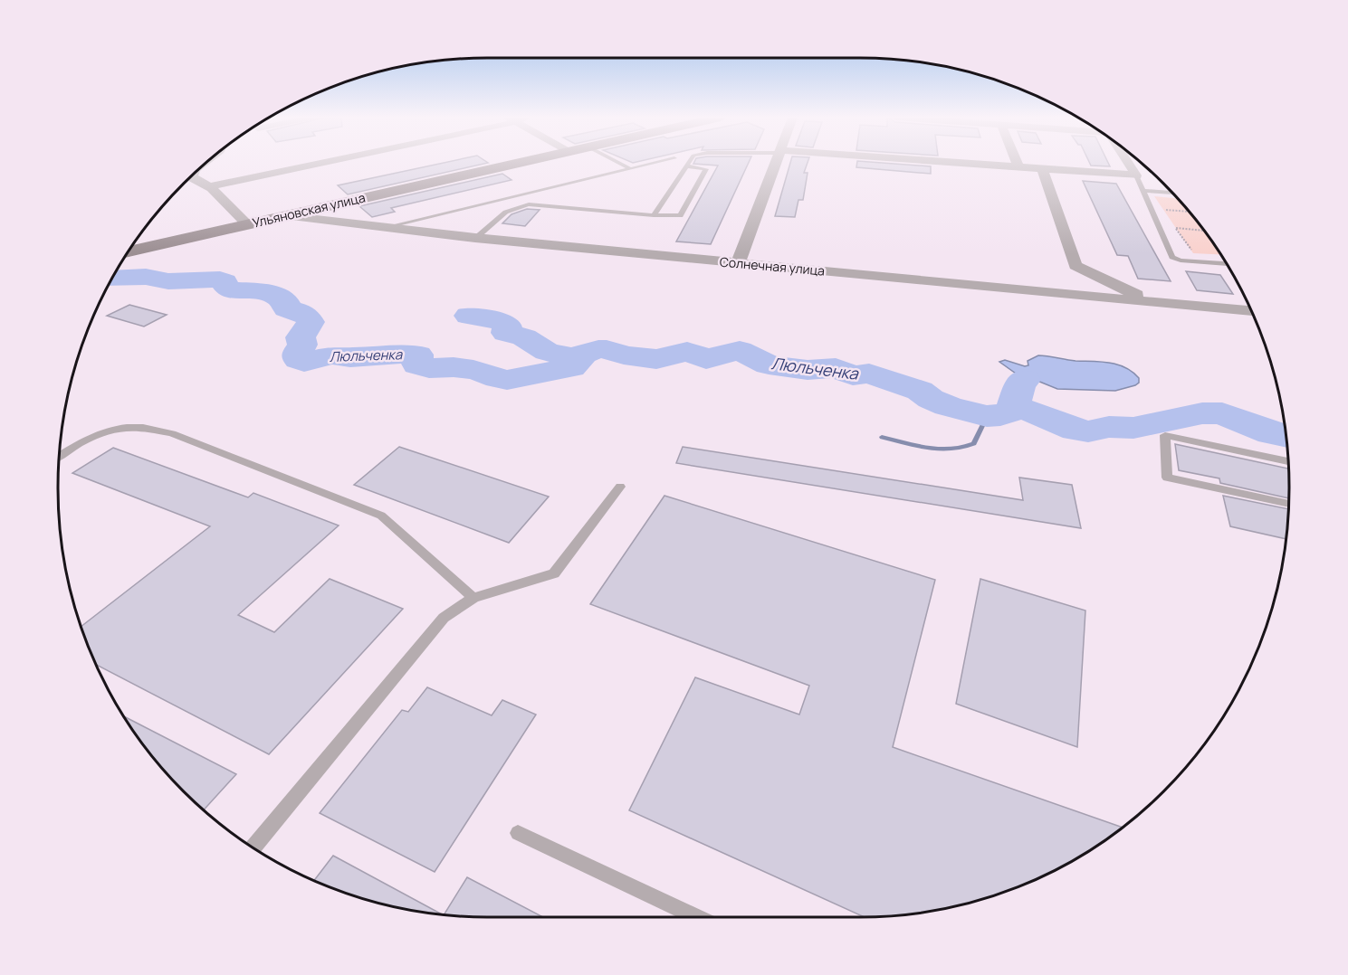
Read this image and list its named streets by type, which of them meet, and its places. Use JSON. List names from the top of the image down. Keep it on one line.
{"streets":{"main road":["Ульяновская улица"],"street":["Солнечная улица"]},"crossings":[["Ульяновская улица","Солнечная улица"]],"water":["Люльченка"]}
